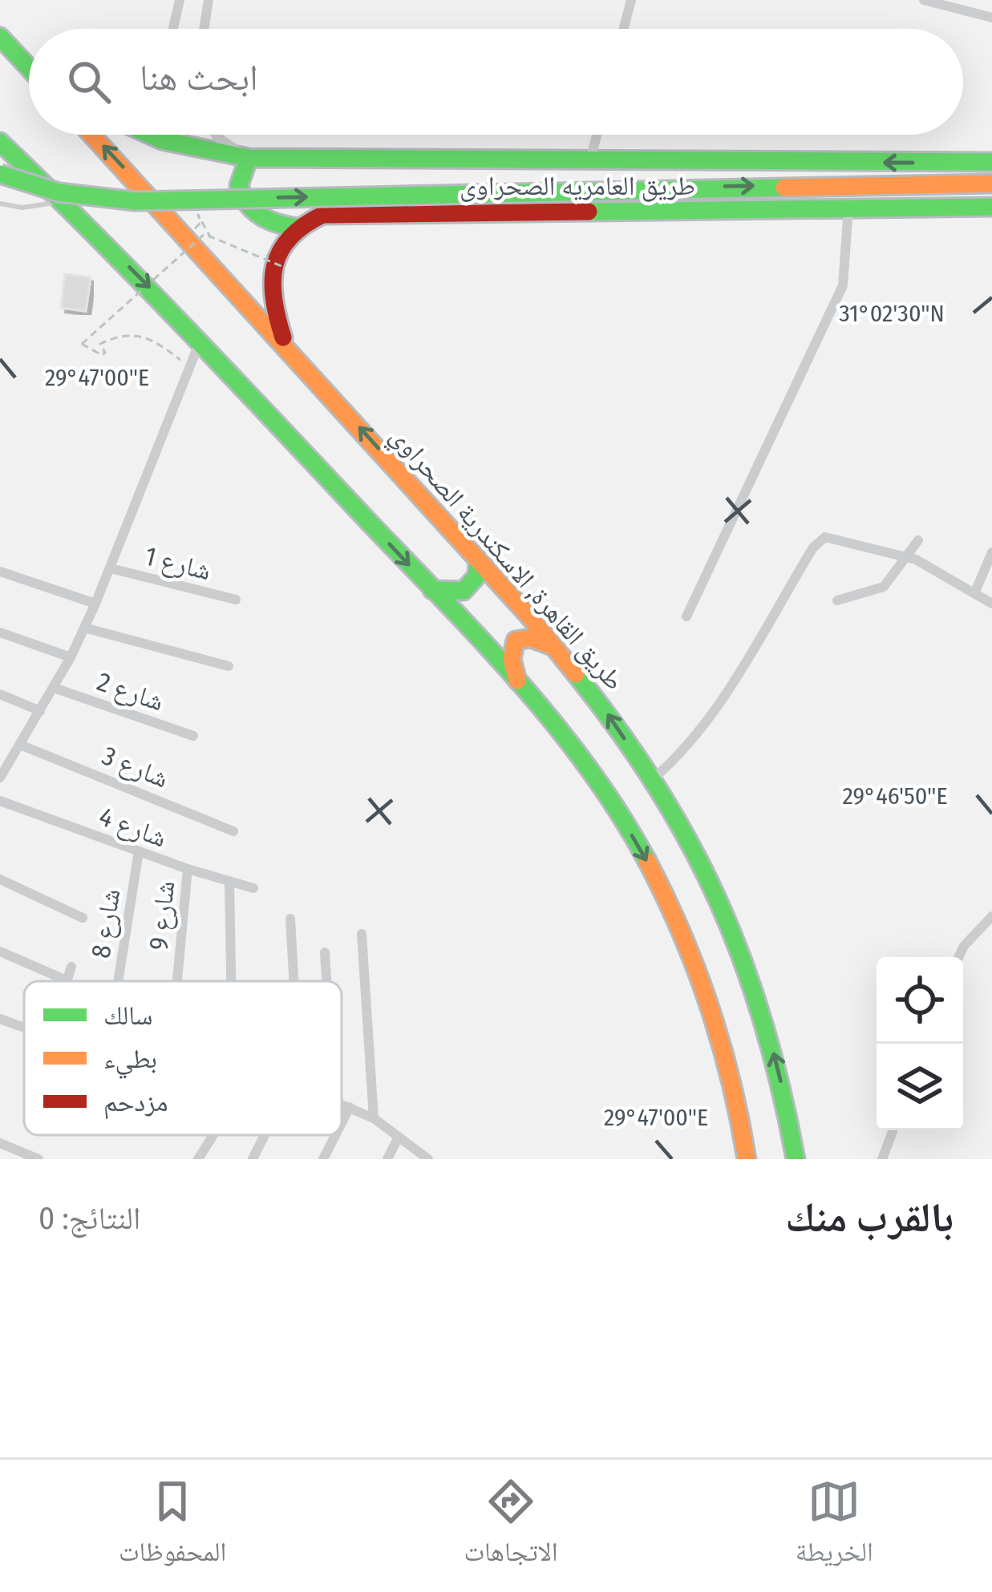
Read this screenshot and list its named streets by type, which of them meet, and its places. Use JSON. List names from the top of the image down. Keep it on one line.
{"streets":{"highway":["طريق العامريه الصحراوى","طريق القاهرة, الاسكندرية الصحراوي"],"street":["شارع 1","شارع 2","شارع 3","شارع 4","شارع 9","شارع 8"]},"crossings":[["شارع 4","شارع 9"],["شارع 4","شارع 8"]],"legend":["سالك","بطيء","مزدحم"],"page":{"search":"ابحث هنا","heading":["بالقرب منك","النتائج: 0"],"nav":["الخريطة","الاتجاهات","المحفوظات"]},"coordinates":["31°02'30\"N","29°47'00\"E","29°46'50\"E"]}
